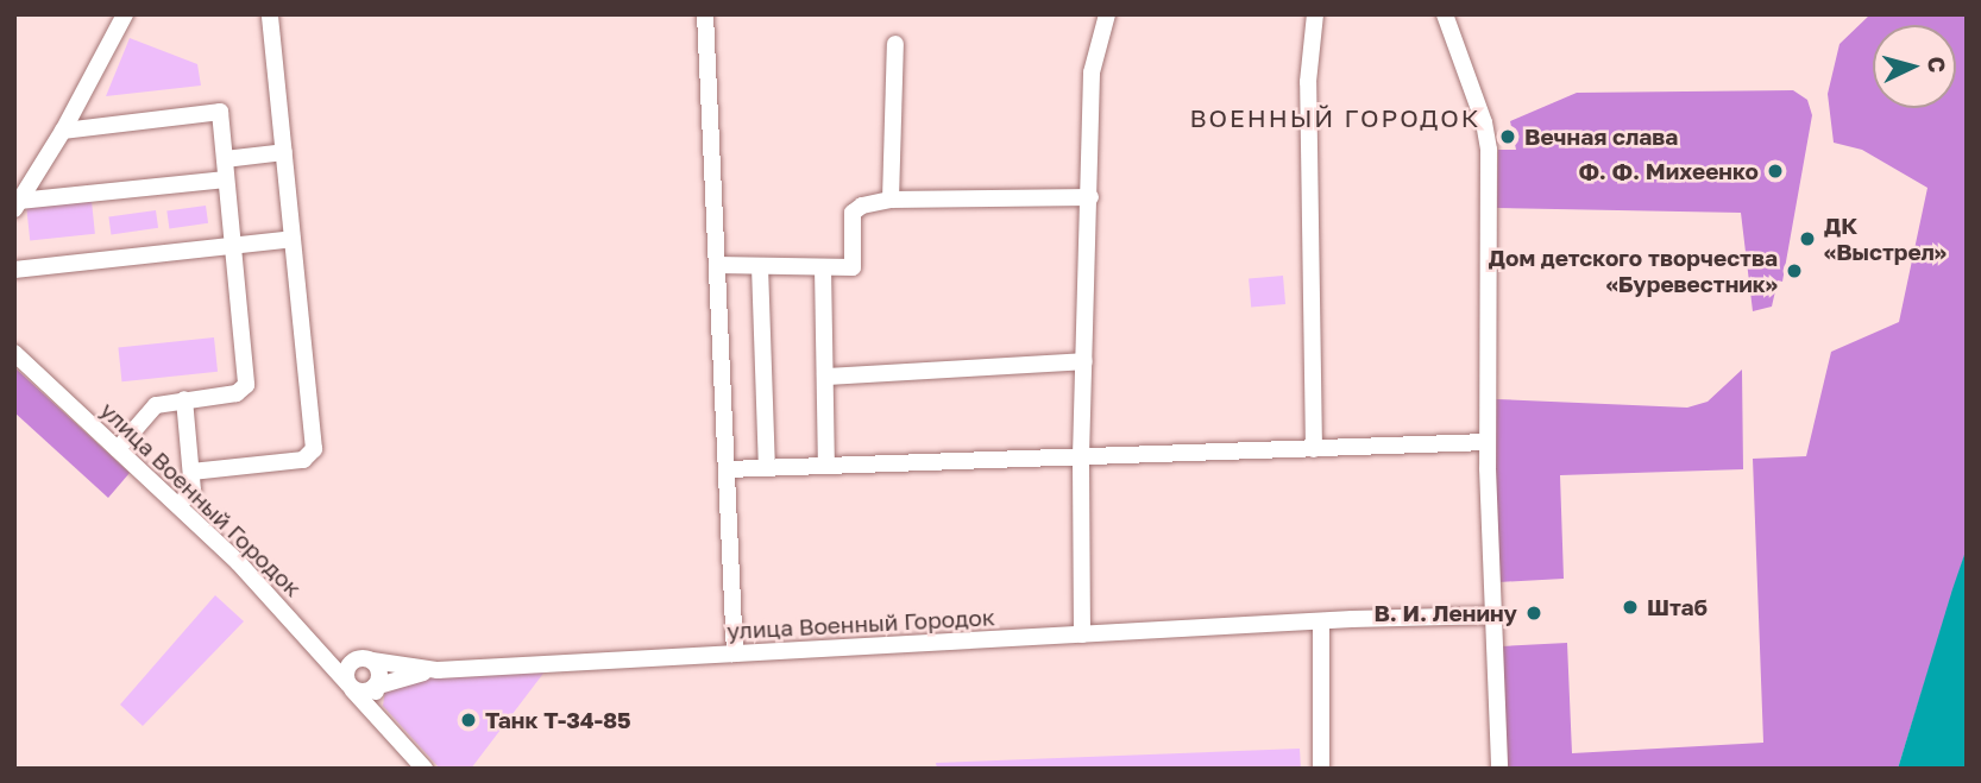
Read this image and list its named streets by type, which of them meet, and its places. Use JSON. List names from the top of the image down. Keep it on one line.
{"streets":{"street":["улица Военный Городок"]},"districts":["ВОЕННЫЙ ГОРОДОК"],"places":["Вечная слава","Ф. Ф. Михеенко","ДК «Выстрел»","Дом детского творчества «Буревестник»","Штаб","В. И. Ленину","Танк Т-34-85"],"north":"right"}
